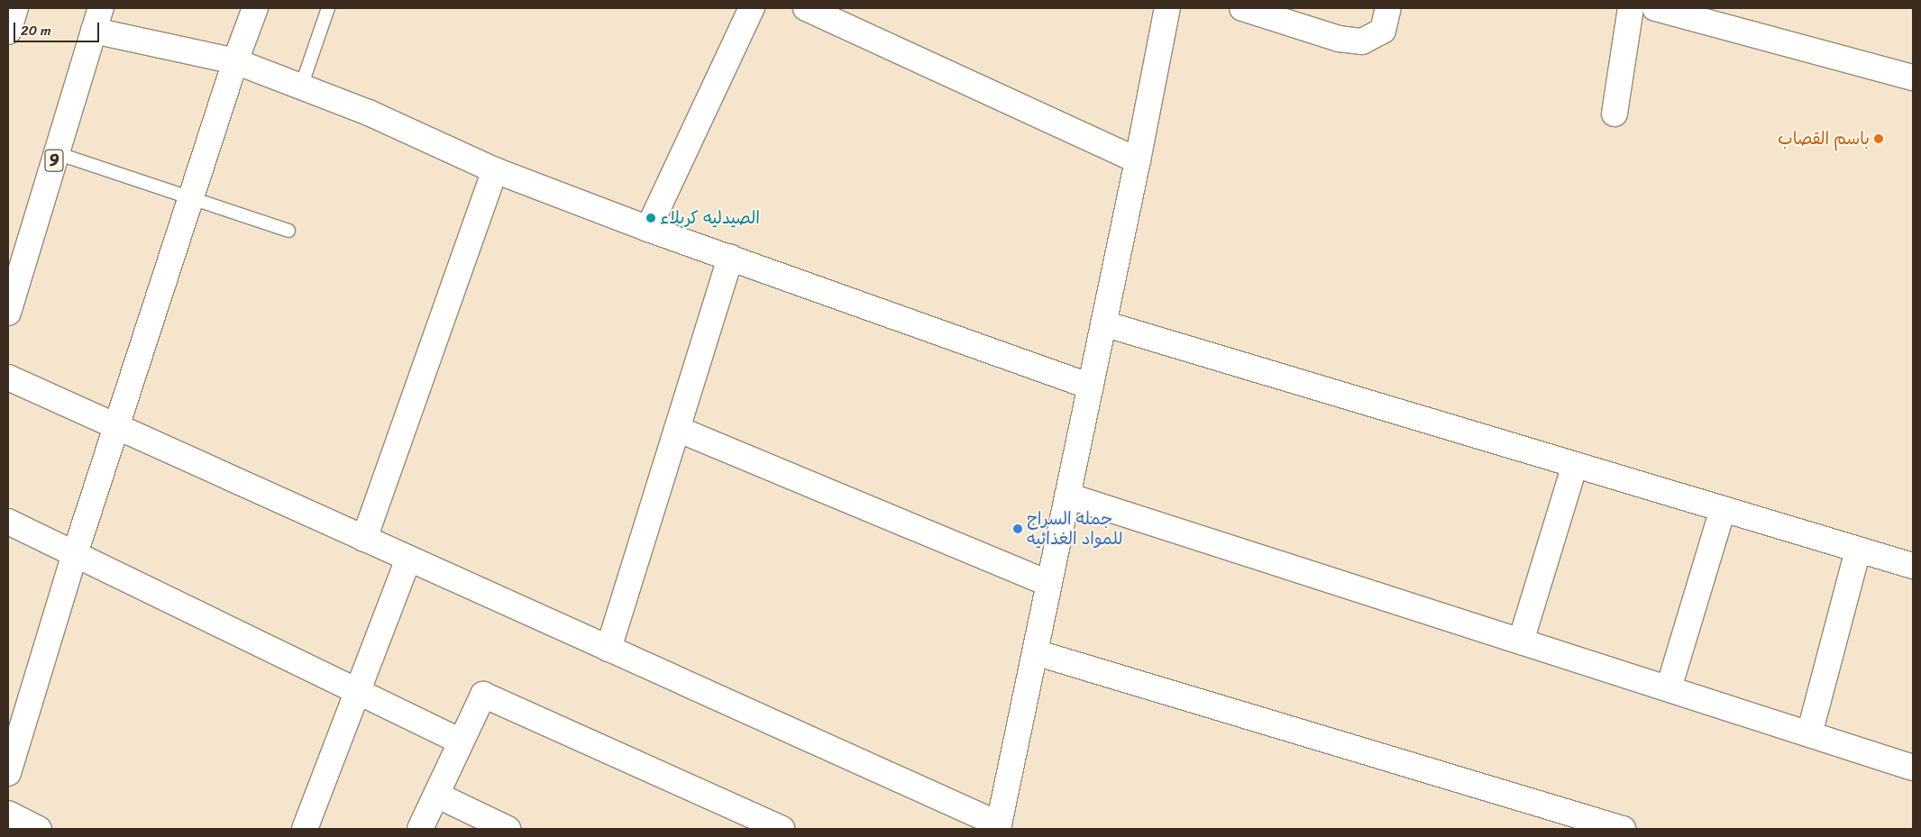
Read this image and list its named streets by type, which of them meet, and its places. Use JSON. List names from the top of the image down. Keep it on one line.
{"streets":{"main road":["9"]},"places":["باسم القصاب","الصيدليه كربلاء","جمله السراج للمواد الغذائيه"],"scale_bar":"20 m"}
